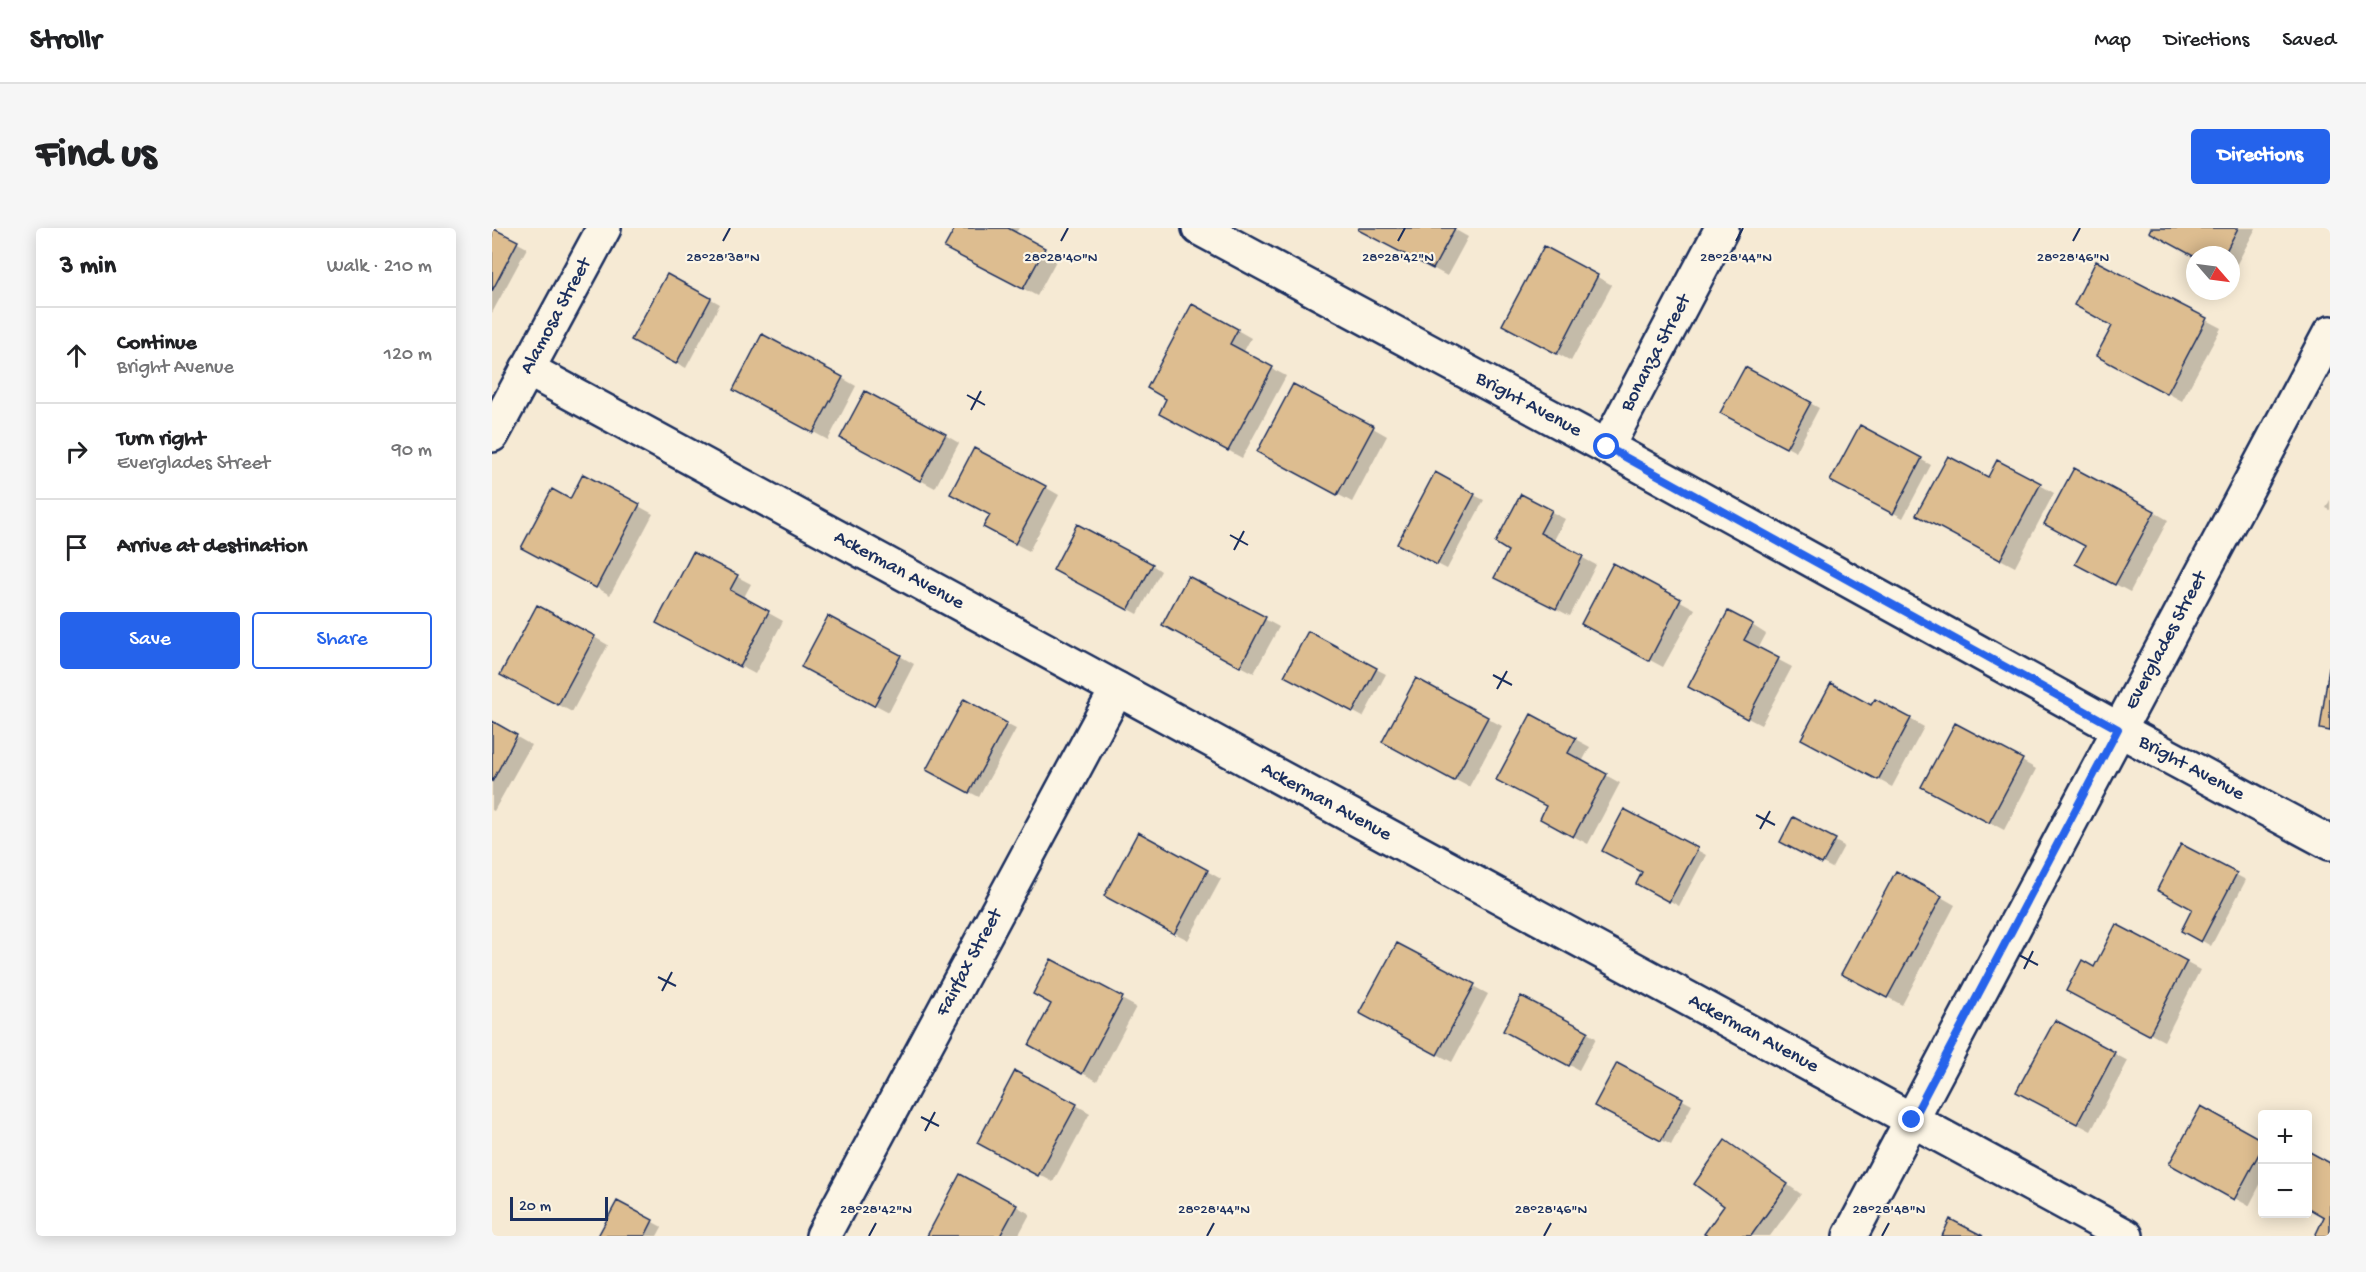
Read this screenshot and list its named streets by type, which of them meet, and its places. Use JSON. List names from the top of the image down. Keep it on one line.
{"streets":{"street":["Alamosa Street","Bonanza Street","Bright Avenue","Ackerman Avenue","Everglades Street","Fairfax Street"]},"crossings":[["Alamosa Street","Ackerman Avenue"],["Bonanza Street","Bright Avenue"],["Bright Avenue","Everglades Street"],["Ackerman Avenue","Everglades Street"],["Ackerman Avenue","Fairfax Street"]],"scale_bar":"20 m","north":"bottom right","page":{"header":"Strollr","nav":["Map","Directions","Saved"],"buttons":["Directions",["Save","Share"]],"title":"Find us","heading":["3 min","Walk · 210 m"],"list":[["Continue","Bright Avenue","120 m"],["Turn right","Everglades Street","90 m"],"Arrive at destination"],"map_buttons":["+","−"],"scale":"20 m"},"coordinates":["28°28'38\"N","28°28'40\"N","28°28'42\"N","28°28'44\"N","28°28'46\"N","28°28'48\"N"]}
